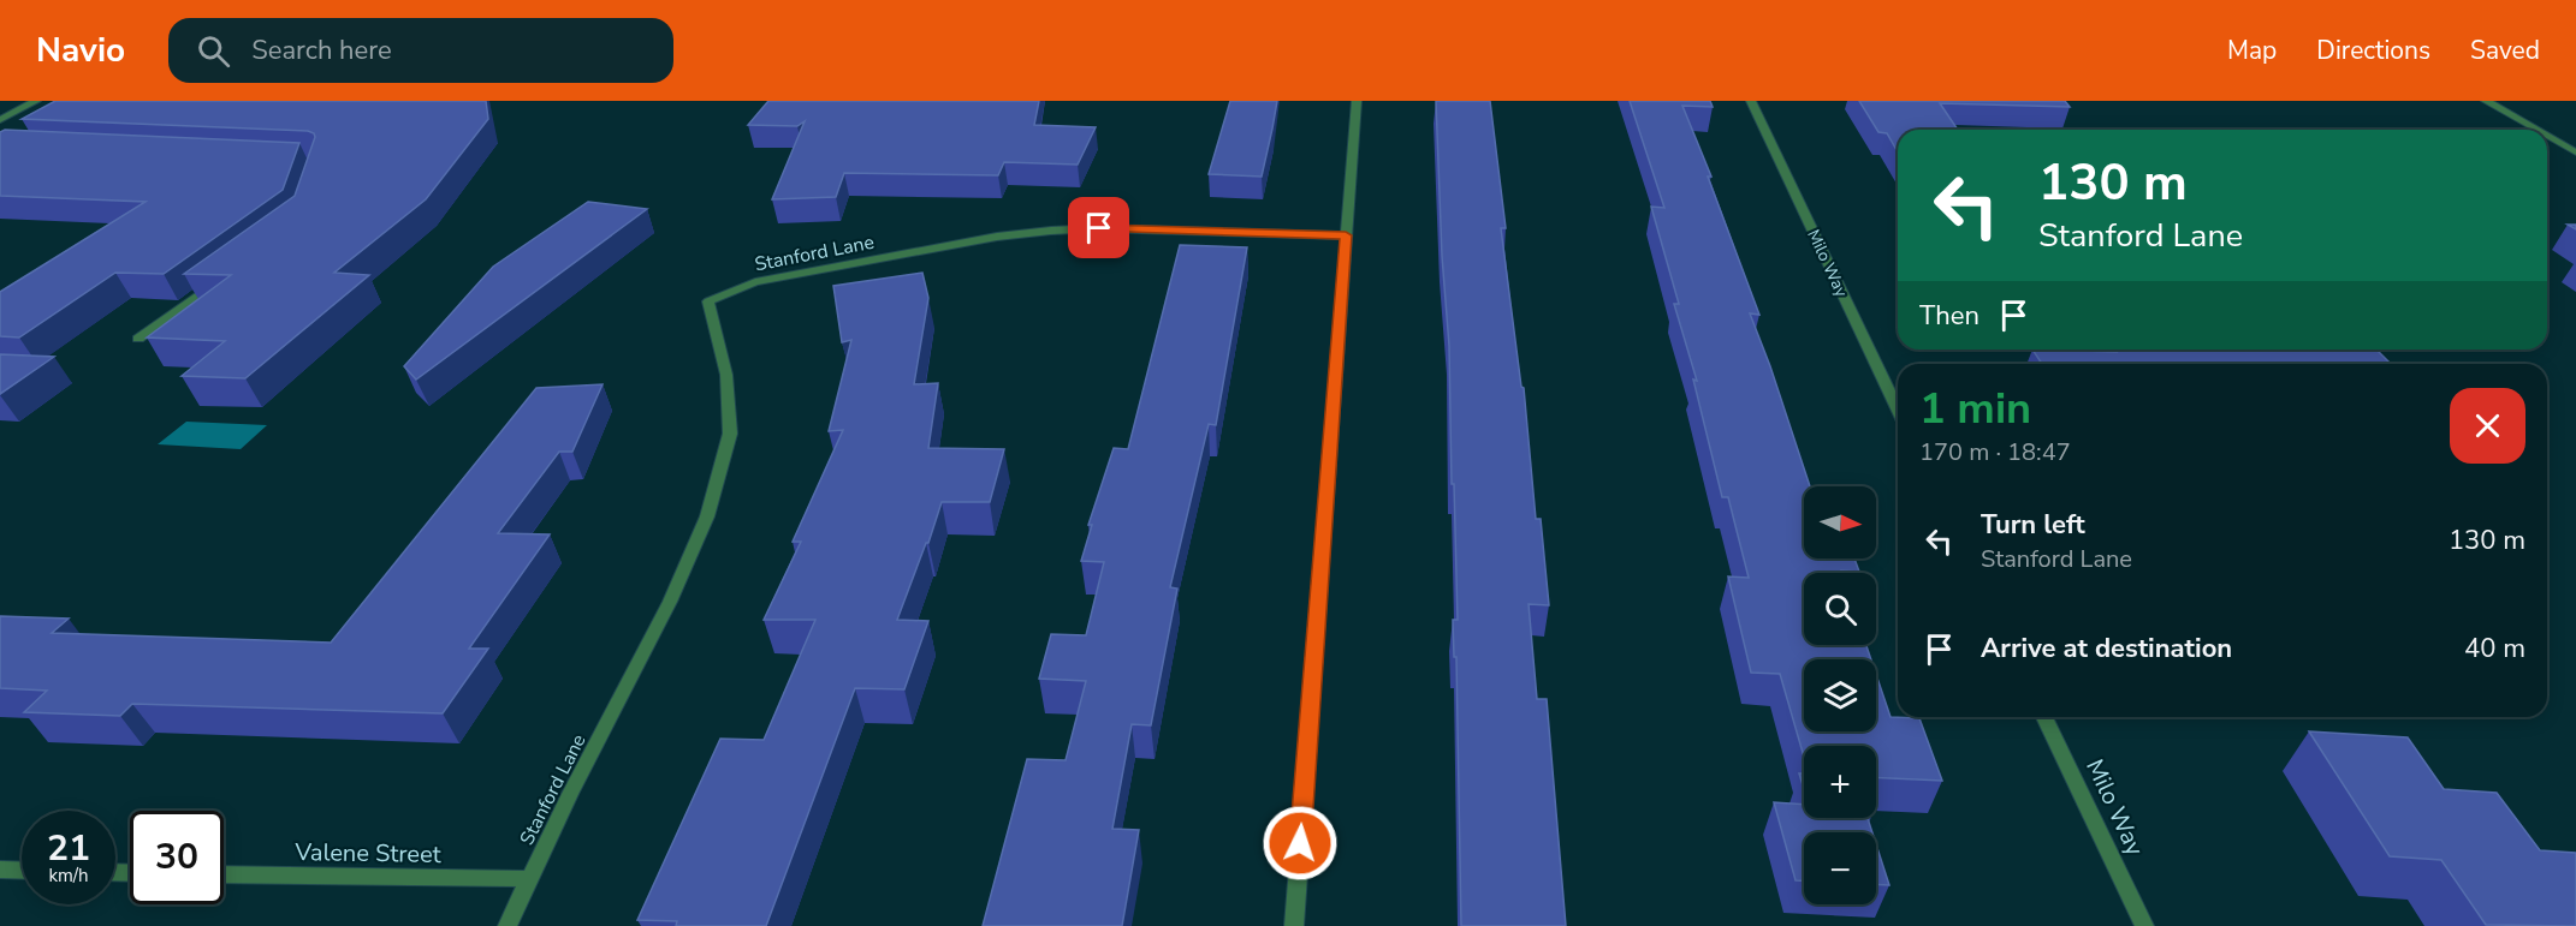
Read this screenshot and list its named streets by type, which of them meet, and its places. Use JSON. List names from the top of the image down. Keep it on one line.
{"streets":{"street":["Stanford Lane","Milo Way","Valene Street"]},"crossings":[["Stanford Lane","Valene Street"]],"north":"right","page":{"header":"Navio","search":"Search here","nav":["Map","Directions","Saved"],"turn":["130 m","Stanford Lane"],"then":"Then","heading":["1 min","170 m · 18:47"],"map_buttons":["+","−"],"list":[{"name":"Turn left","note":"Stanford Lane","value":"130 m"},{"name":"Arrive at destination","value":"40 m"}],"speed":"21 km/h","limit":"30"}}
